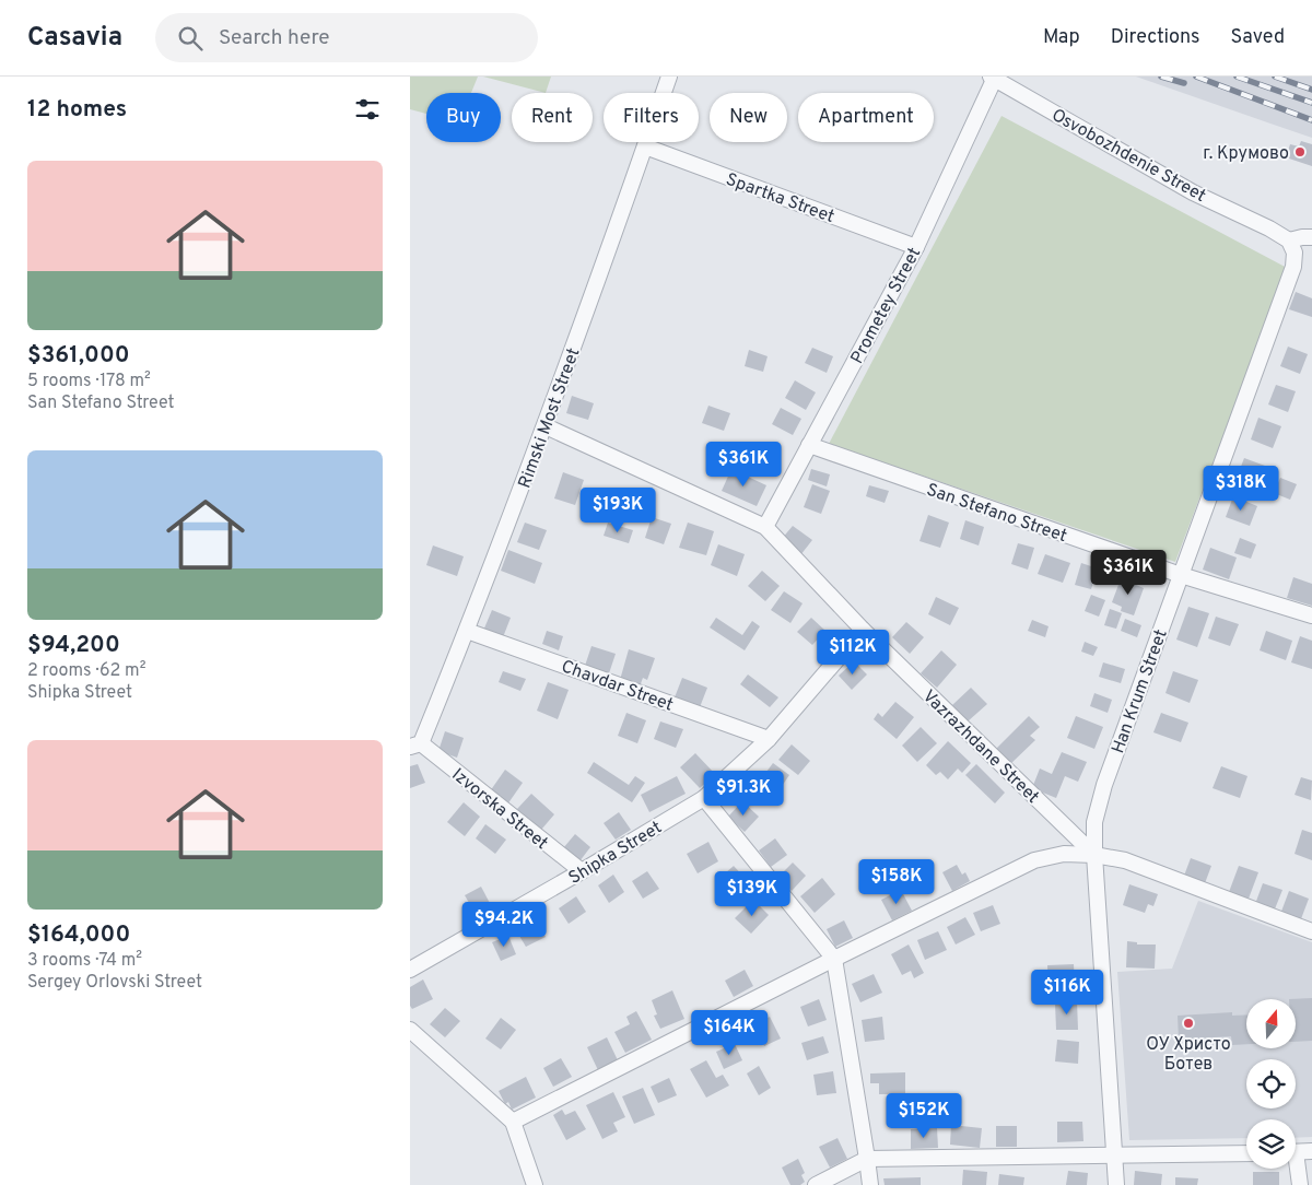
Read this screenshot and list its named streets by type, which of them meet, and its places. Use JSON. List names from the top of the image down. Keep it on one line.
{"streets":{"street":["Osvobozhdenie Street","Spartka Street","Prometey Street","Rimski Most Street","San Stefano Street","Chavdar Street","Han Krum Street","Vazrazhdane Street","Izvorska Street","Shipka Street"]},"crossings":[["Osvobozhdenie Street","Prometey Street"],["Osvobozhdenie Street","Han Krum Street"],["Spartka Street","Prometey Street"],["Spartka Street","Rimski Most Street"],["Prometey Street","San Stefano Street"],["Prometey Street","Vazrazhdane Street"],["Rimski Most Street","Chavdar Street"],["Rimski Most Street","Vazrazhdane Street"],["Rimski Most Street","Izvorska Street"],["San Stefano Street","Han Krum Street"],["Chavdar Street","Shipka Street"],["Han Krum Street","Vazrazhdane Street"],["Vazrazhdane Street","Shipka Street"],["Izvorska Street","Shipka Street"]],"places":["г. Крумово","ОУ Христо Ботев"],"north":"top","page":{"header":"Casavia","search":"Search here","nav":["Map","Directions","Saved"],"heading":"12 homes","chip":["Buy","Rent","Filters","New","Apartment"],"list":[{"name":"$361,000","note":"5 rooms · 178 m² · San Stefano Street"},{"name":"$94,200","note":"2 rooms · 62 m² · Shipka Street"},{"name":"$164,000","note":"3 rooms · 74 m² · Sergey Orlovski Street"}],"price":["$361K","$318K","$193K","$361K","$112K","$91.3K","$158K","$139K","$94.2K","$116K","$164K","$152K"]}}
